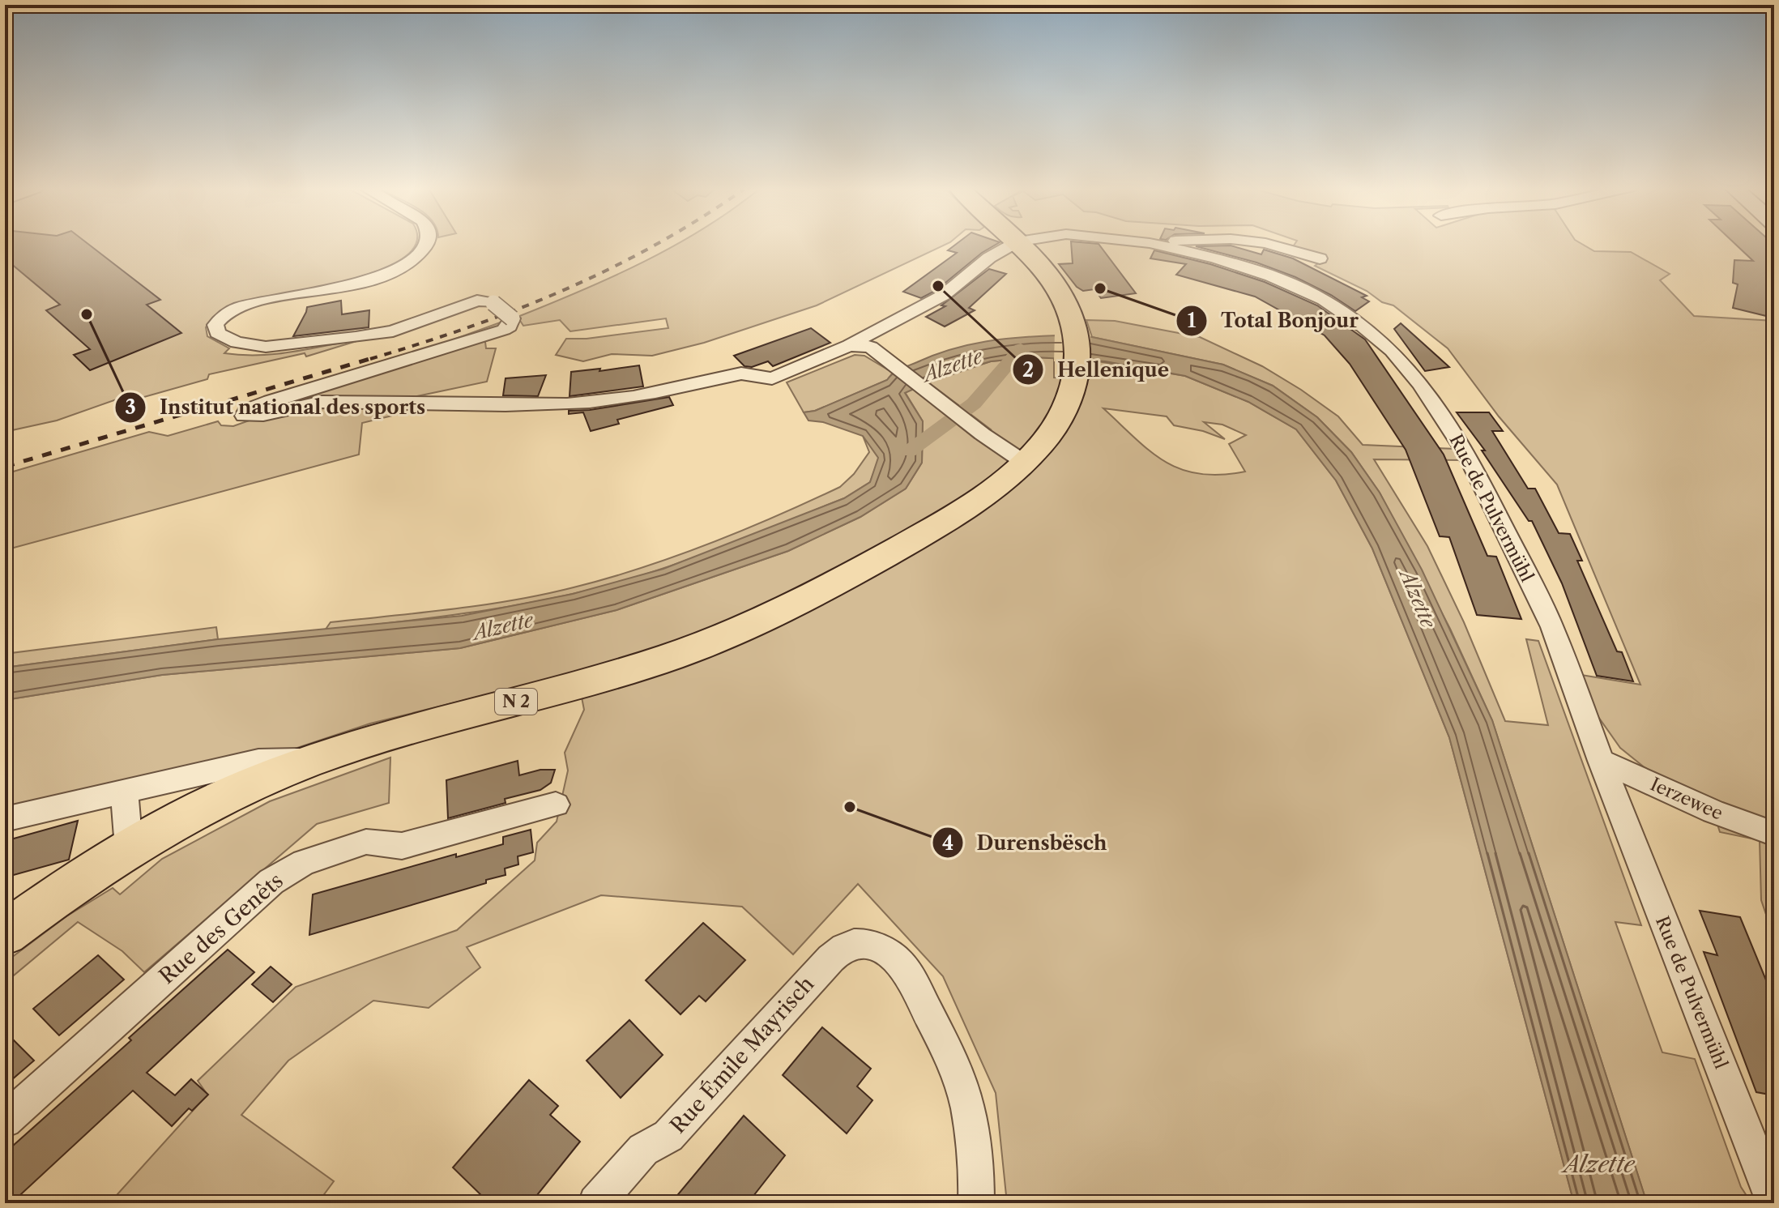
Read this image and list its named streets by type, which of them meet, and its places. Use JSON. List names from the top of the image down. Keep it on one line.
{"streets":{"main road":["N 2"],"street":["Rue de Pulvermühl","Ierzewee","Rue des Genêts","Rue Émile Mayrisch"]},"crossings":[["Rue de Pulvermühl","Ierzewee"]],"water":["Alzette"],"places":["Hellenique","Total Bonjour","Institut national des sports","Durensbësch"]}
